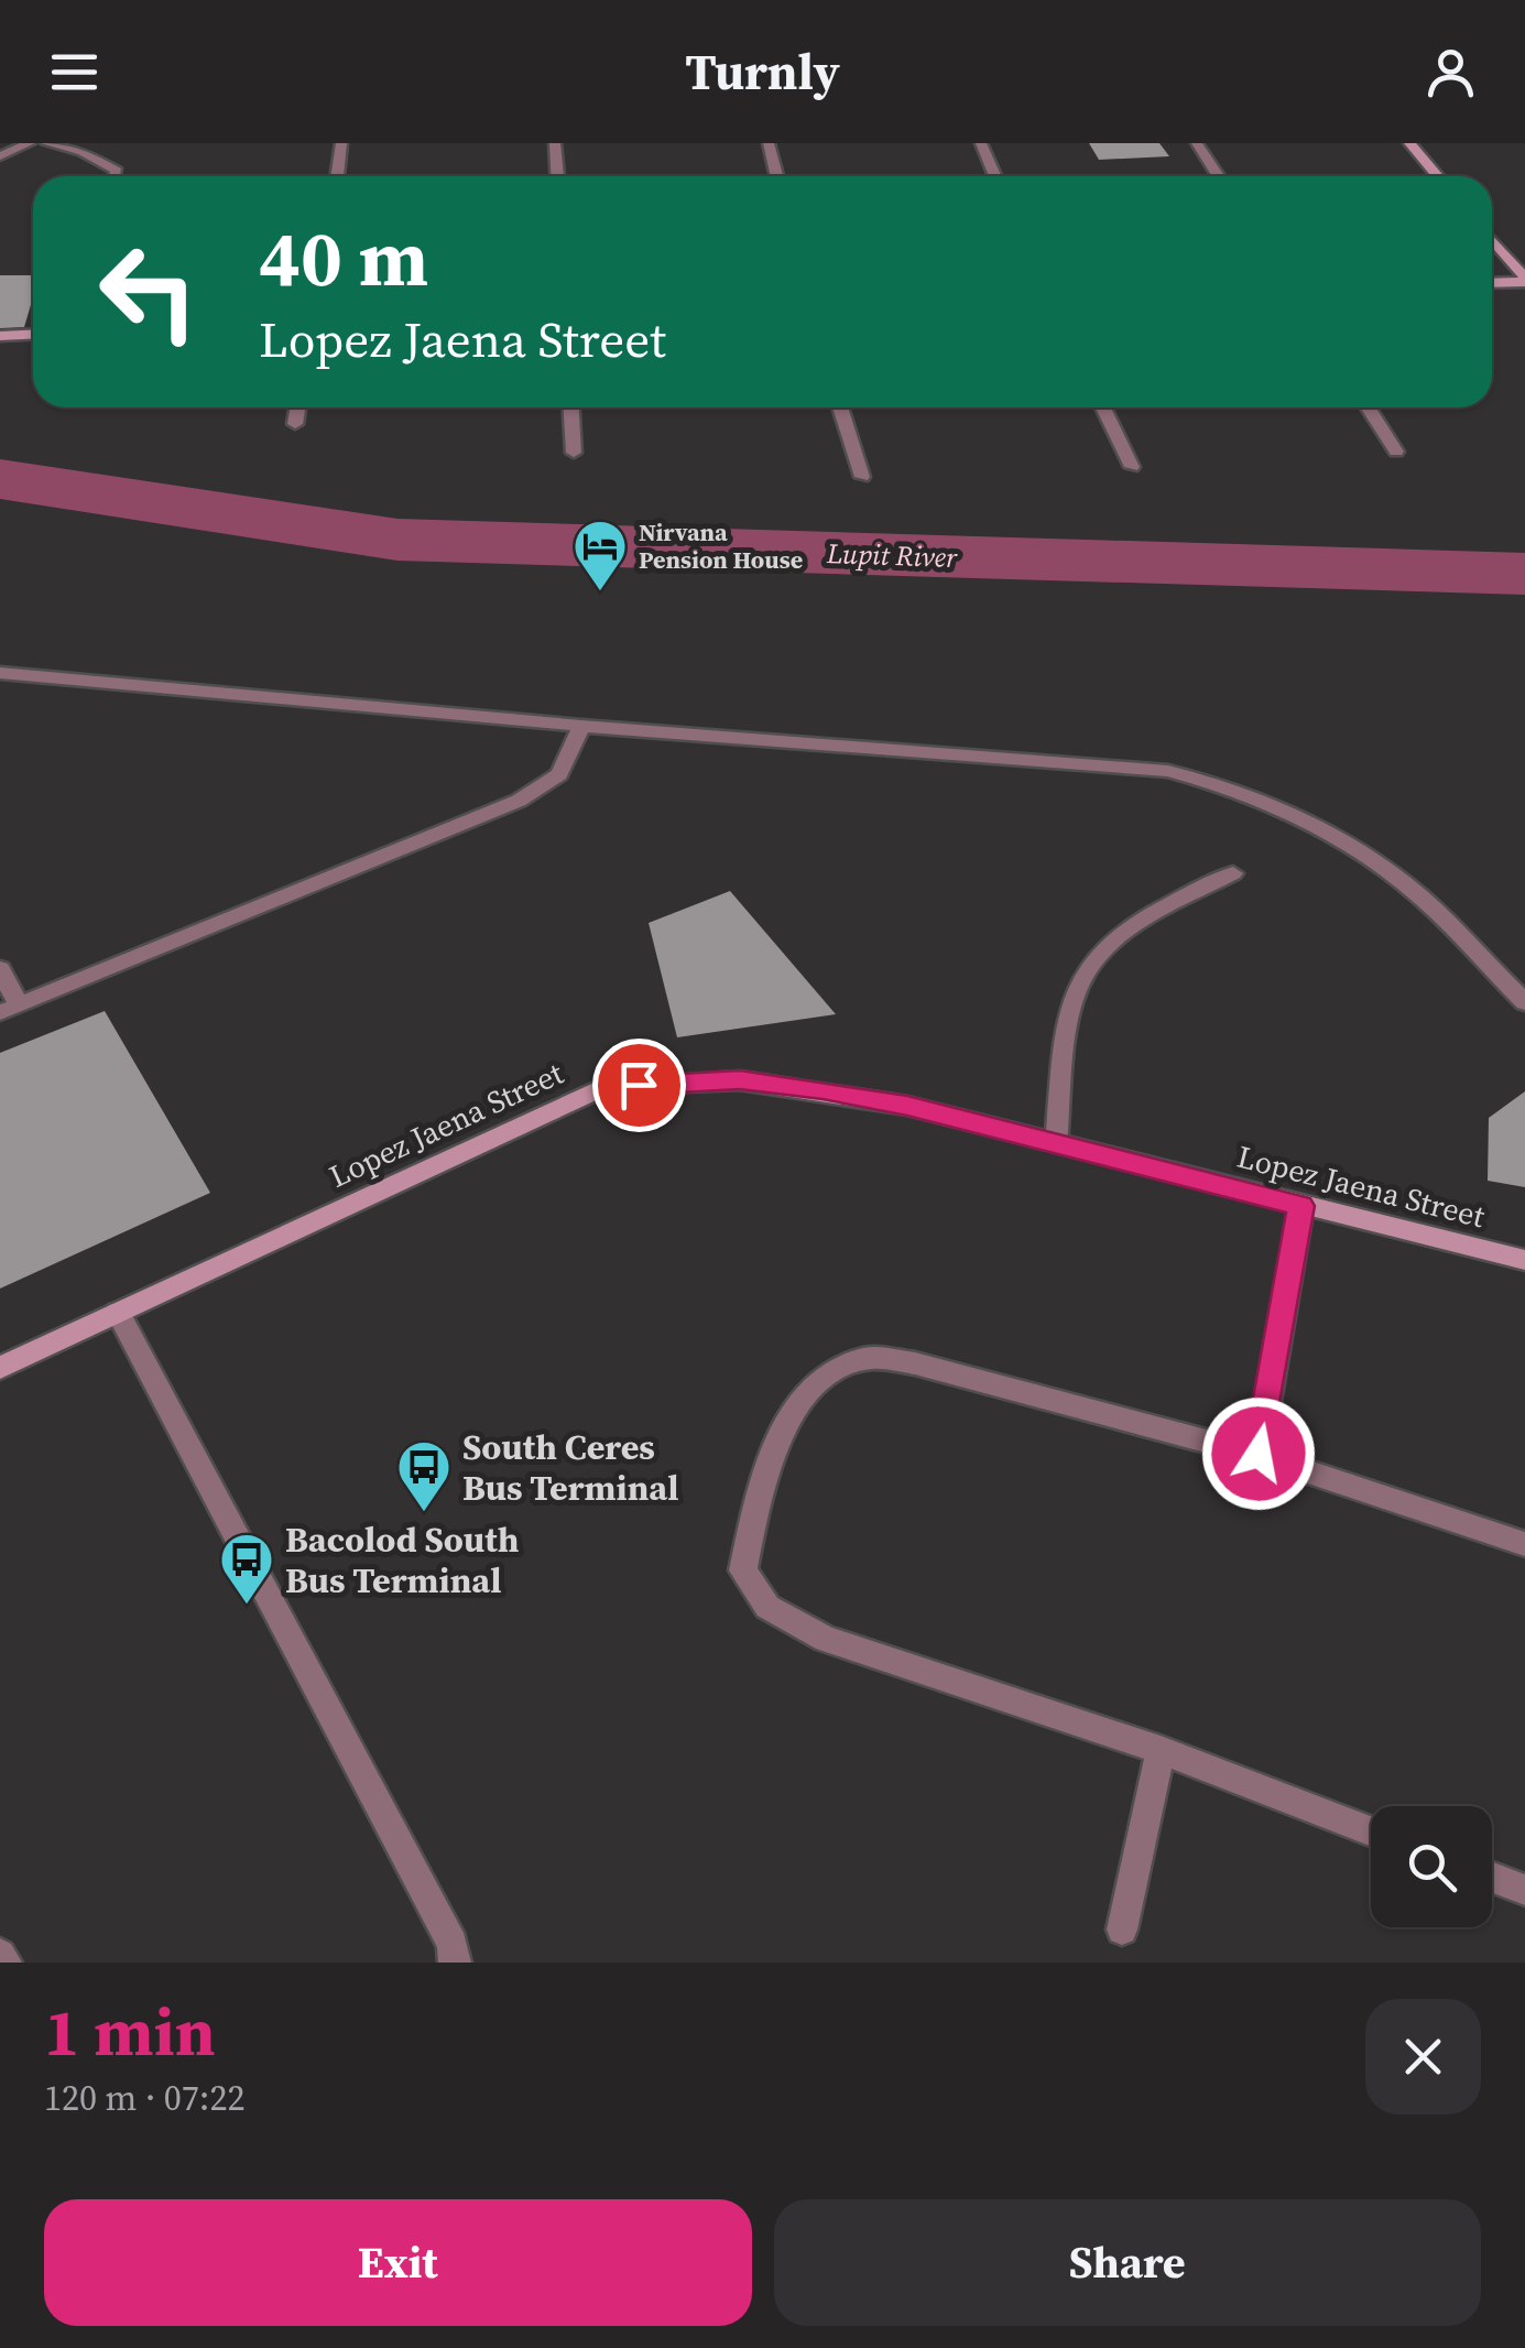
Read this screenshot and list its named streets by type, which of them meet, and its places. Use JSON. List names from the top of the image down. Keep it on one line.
{"streets":{"main road":["Lopez Jaena Street"]},"water":["Lupit River"],"places":{"hotel":["Nirvana Pension House"],"bus stop":["South Ceres Bus Terminal","Bacolod South Bus Terminal"]},"page":{"header":"Turnly","turn":["40 m","Lopez Jaena Street"],"heading":["1 min","120 m · 07:22"],"buttons":["Exit","Share"]}}
